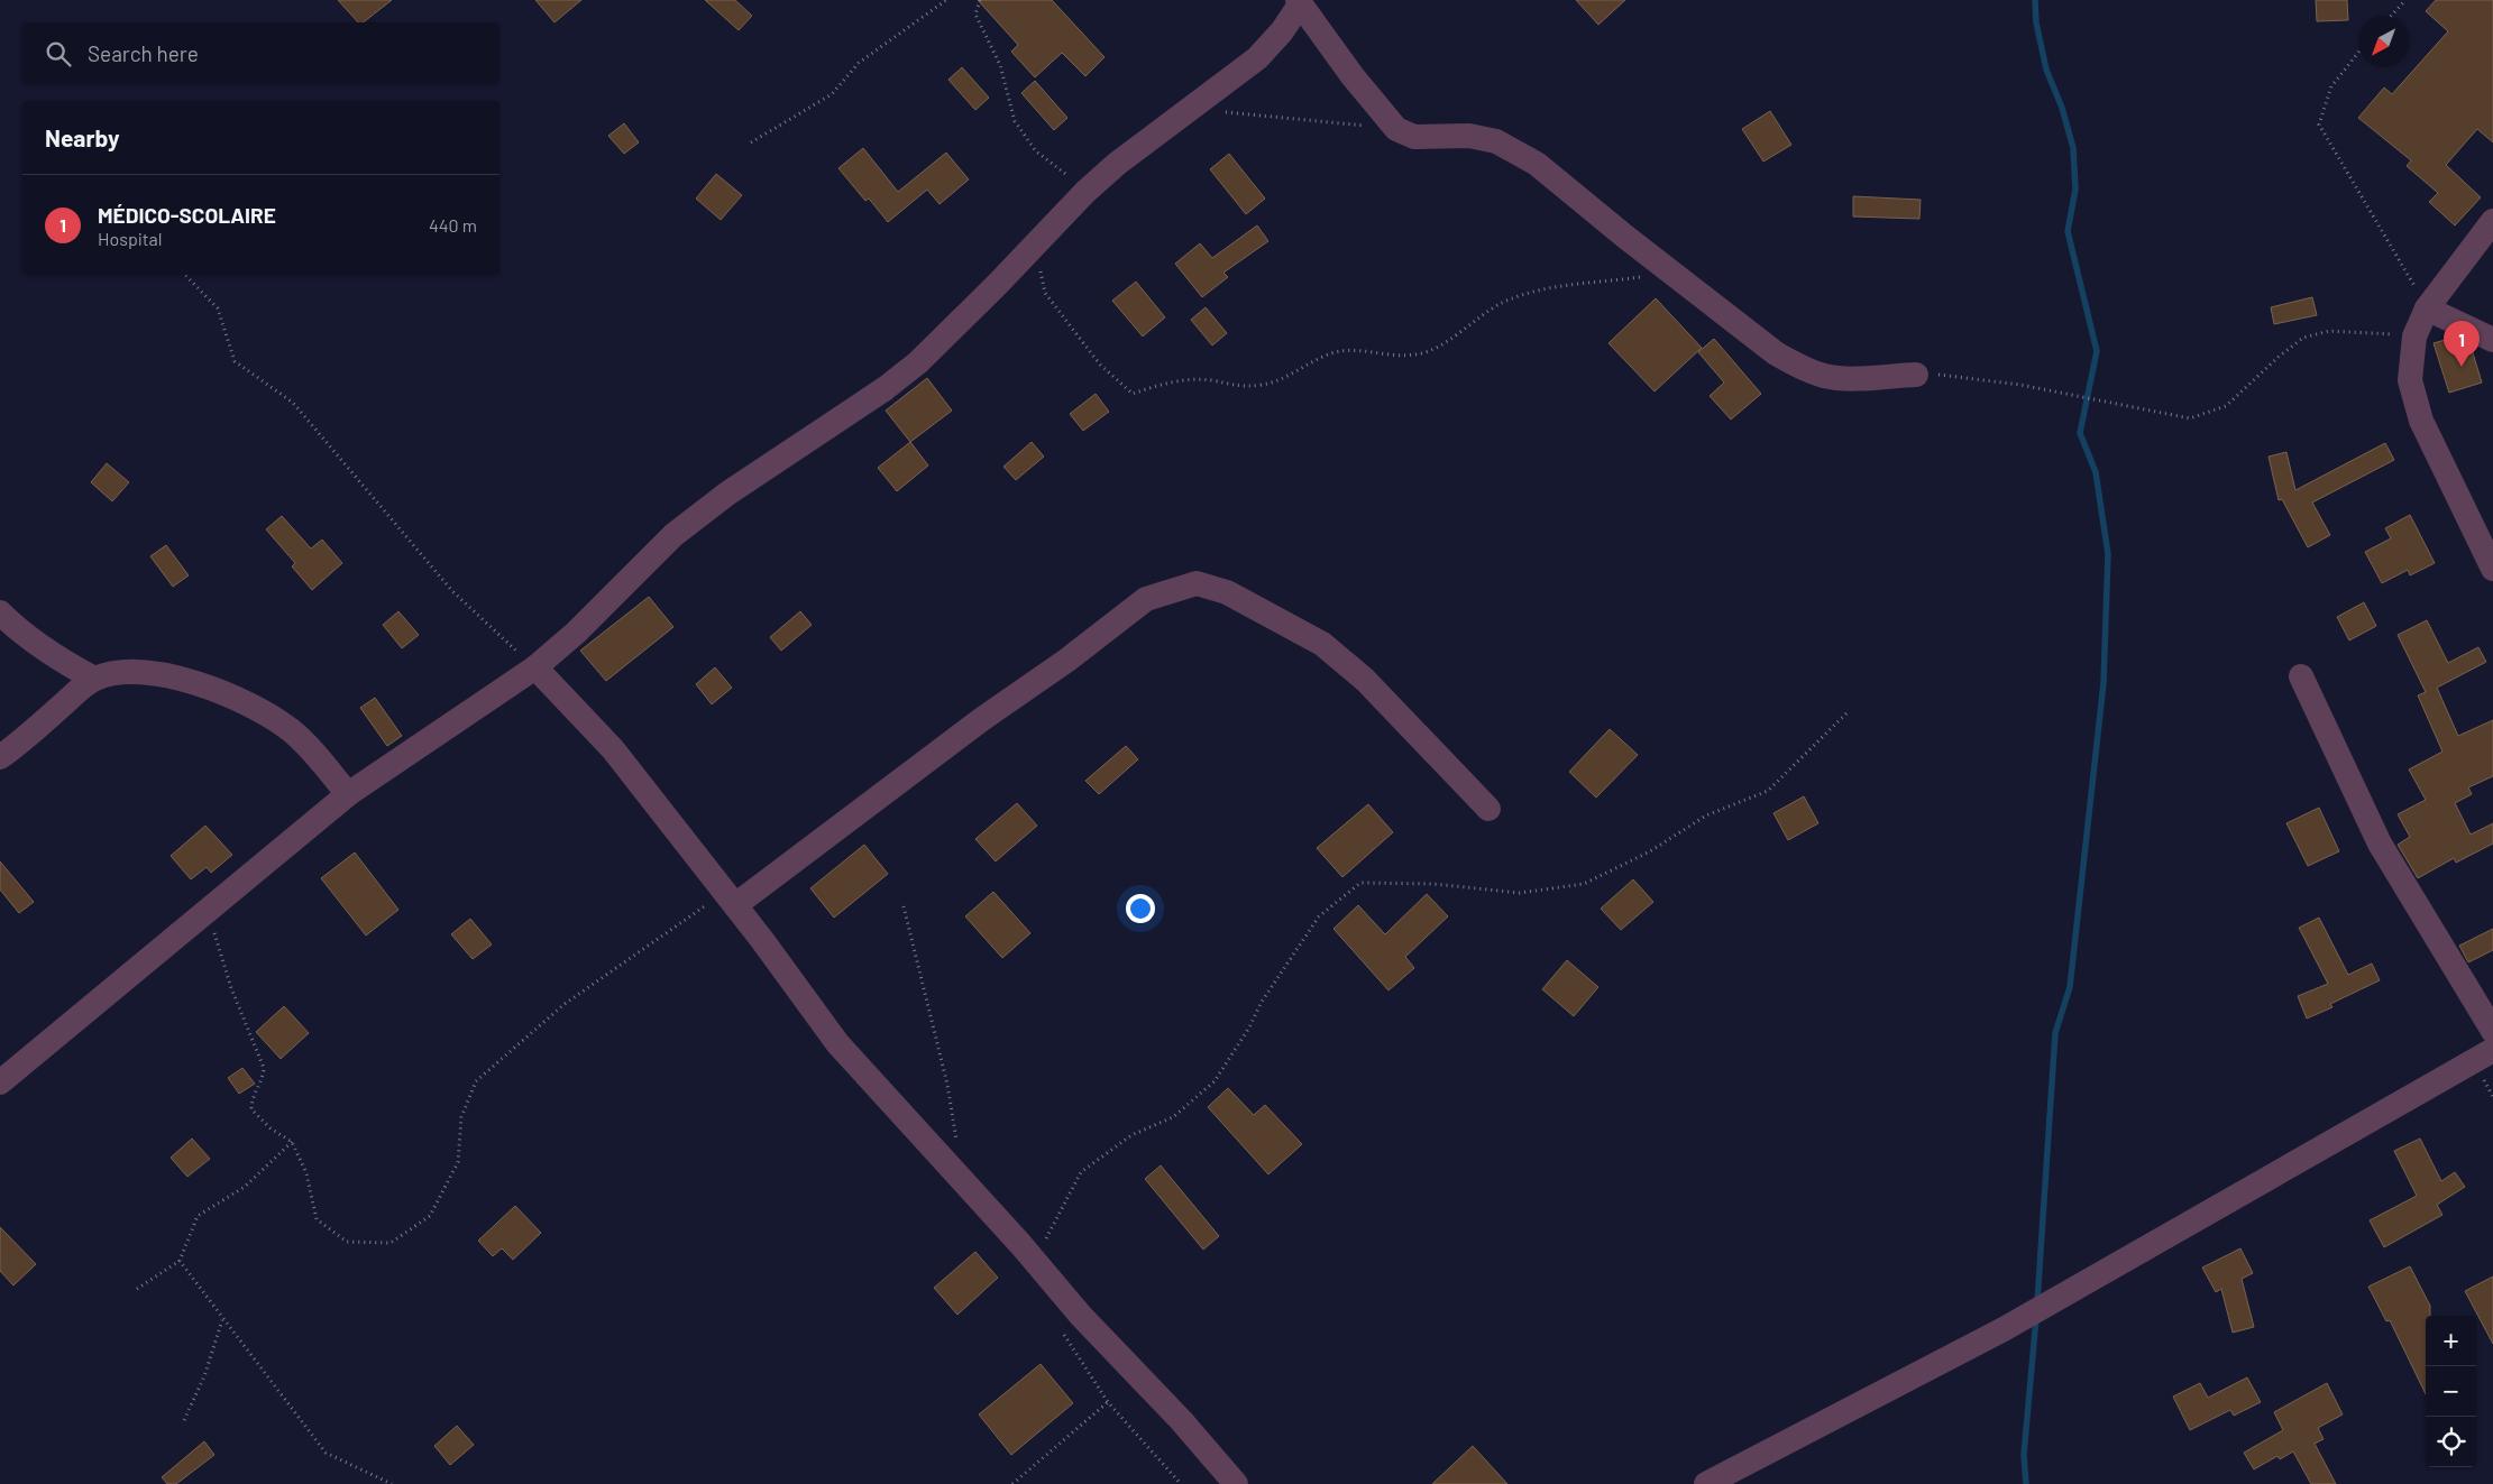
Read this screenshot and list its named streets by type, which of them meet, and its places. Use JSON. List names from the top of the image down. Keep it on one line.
{"north":"bottom left","page":{"search":"Search here","heading":"Nearby","list":[{"mark":"1","name":"MÉDICO-SCOLAIRE","note":"Hospital","value":"440 m"}],"pins":"1","map_buttons":["+","−"]}}
